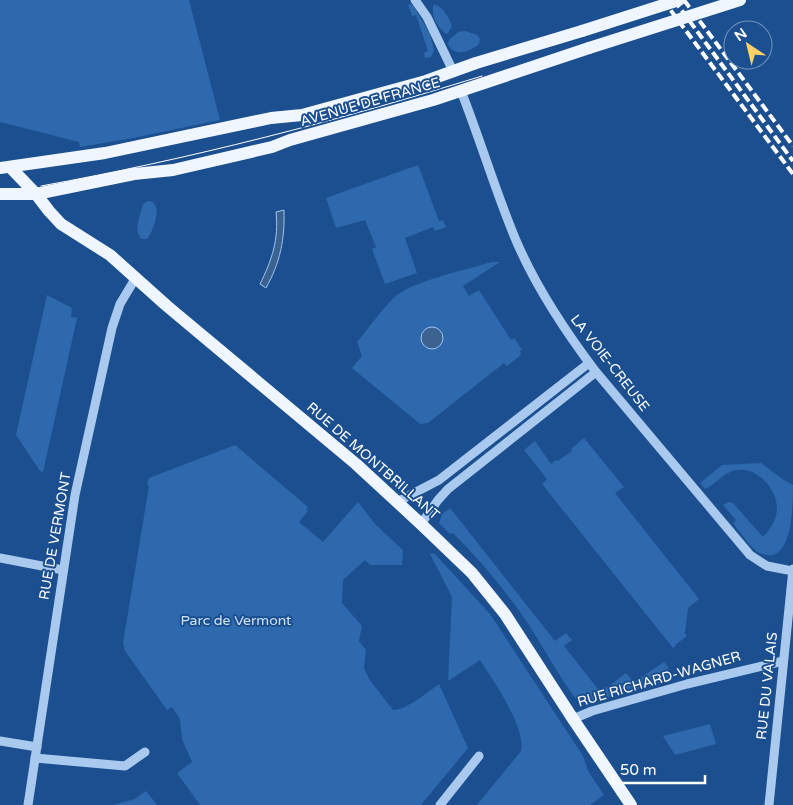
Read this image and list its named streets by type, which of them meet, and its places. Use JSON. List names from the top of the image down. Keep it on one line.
{"streets":{"main road":["AVENUE DE FRANCE","RUE DE MONTBRILLANT"],"street":["LA VOIE-CREUSE","RUE DE VERMONT","RUE RICHARD-WAGNER","RUE DU VALAIS"]},"crossings":[["AVENUE DE FRANCE","LA VOIE-CREUSE"],["AVENUE DE FRANCE","RUE DE MONTBRILLANT"],["LA VOIE-CREUSE","RUE DU VALAIS"],["RUE DE MONTBRILLANT","RUE DE VERMONT"],["RUE DE MONTBRILLANT","RUE RICHARD-WAGNER"],["RUE RICHARD-WAGNER","RUE DU VALAIS"]],"parks":["Parc de Vermont"],"scale_bar":"50 m","north":"top left"}
